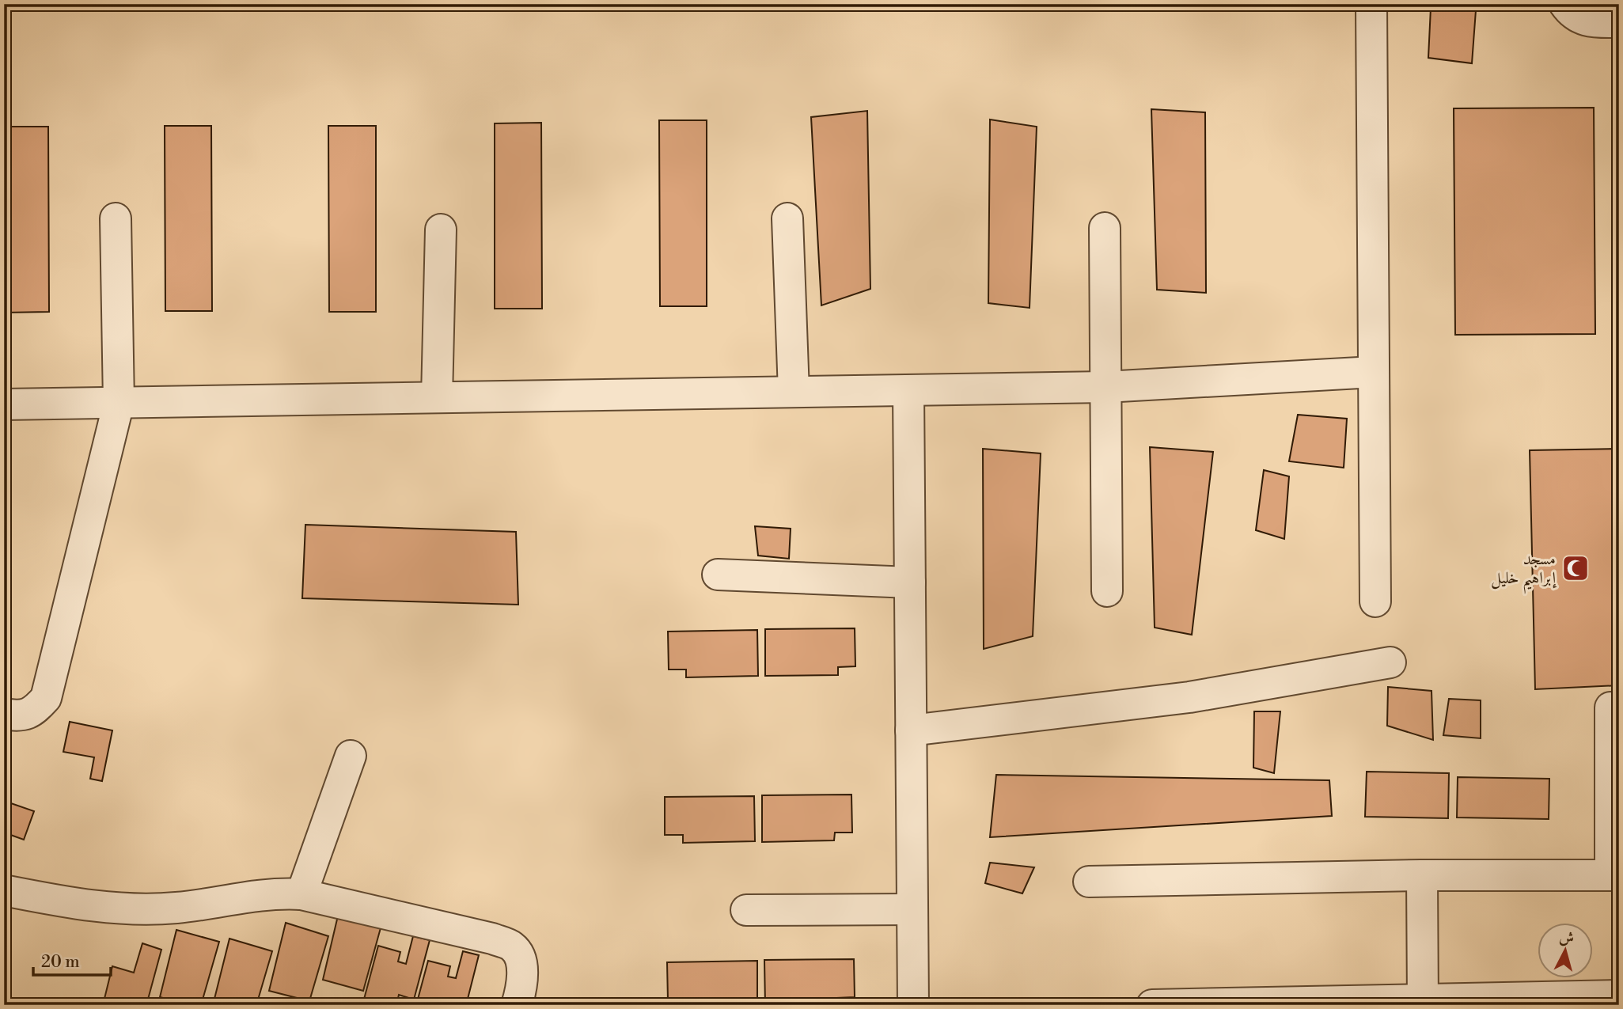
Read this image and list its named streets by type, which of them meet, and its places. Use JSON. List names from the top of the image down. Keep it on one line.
{"places":{"mosque":["مسجد إبراهيم خليل"]},"scale_bar":"20 m","north":"top"}
